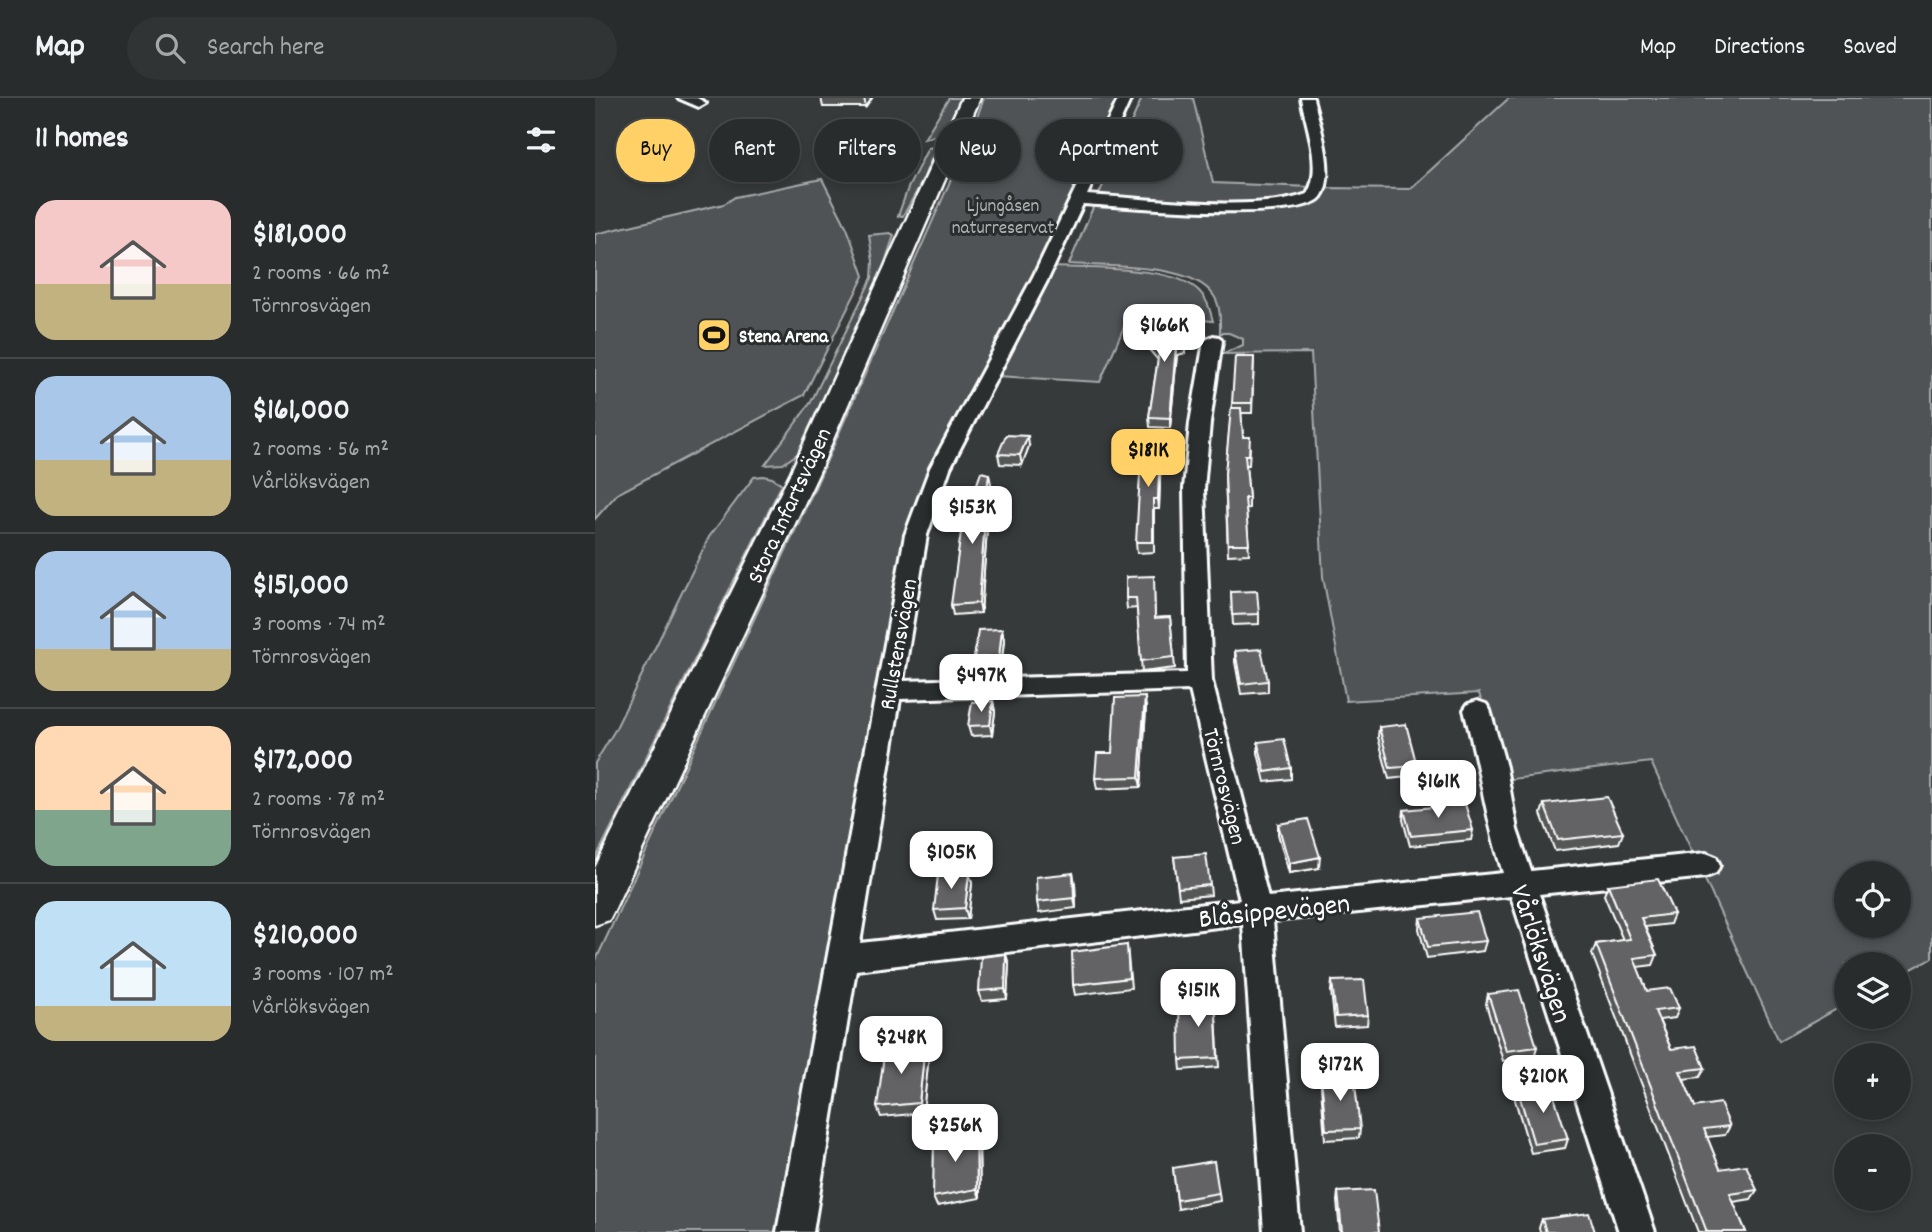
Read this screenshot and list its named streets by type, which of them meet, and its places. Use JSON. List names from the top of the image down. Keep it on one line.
{"streets":{"main road":["Stora Infartsvägen"],"street":["Rullstensvägen","Törnrosvägen","Blåsippevägen","Vårlöksvägen"]},"crossings":[["Rullstensvägen","Blåsippevägen"],["Törnrosvägen","Blåsippevägen"],["Blåsippevägen","Vårlöksvägen"]],"parks":["Ljungåsen naturreservat"],"places":{"sports":["Stena Arena"]},"page":{"header":"Map","search":"Search here","nav":["Map","Directions","Saved"],"heading":"11 homes","chip":["Buy","Rent","Filters","New","Apartment"],"list":[{"name":"$181,000","note":"2 rooms · 66 m² · Törnrosvägen"},{"name":"$161,000","note":"2 rooms · 56 m² · Vårlöksvägen"},{"name":"$151,000","note":"3 rooms · 74 m² · Törnrosvägen"},{"name":"$172,000","note":"2 rooms · 78 m² · Törnrosvägen"},{"name":"$210,000","note":"3 rooms · 107 m² · Vårlöksvägen"}],"price":["$166K","$181K","$153K","$497K","$161K","$105K","$151K","$248K","$172K","$210K","$256K"],"map_buttons":["+","−"]}}
